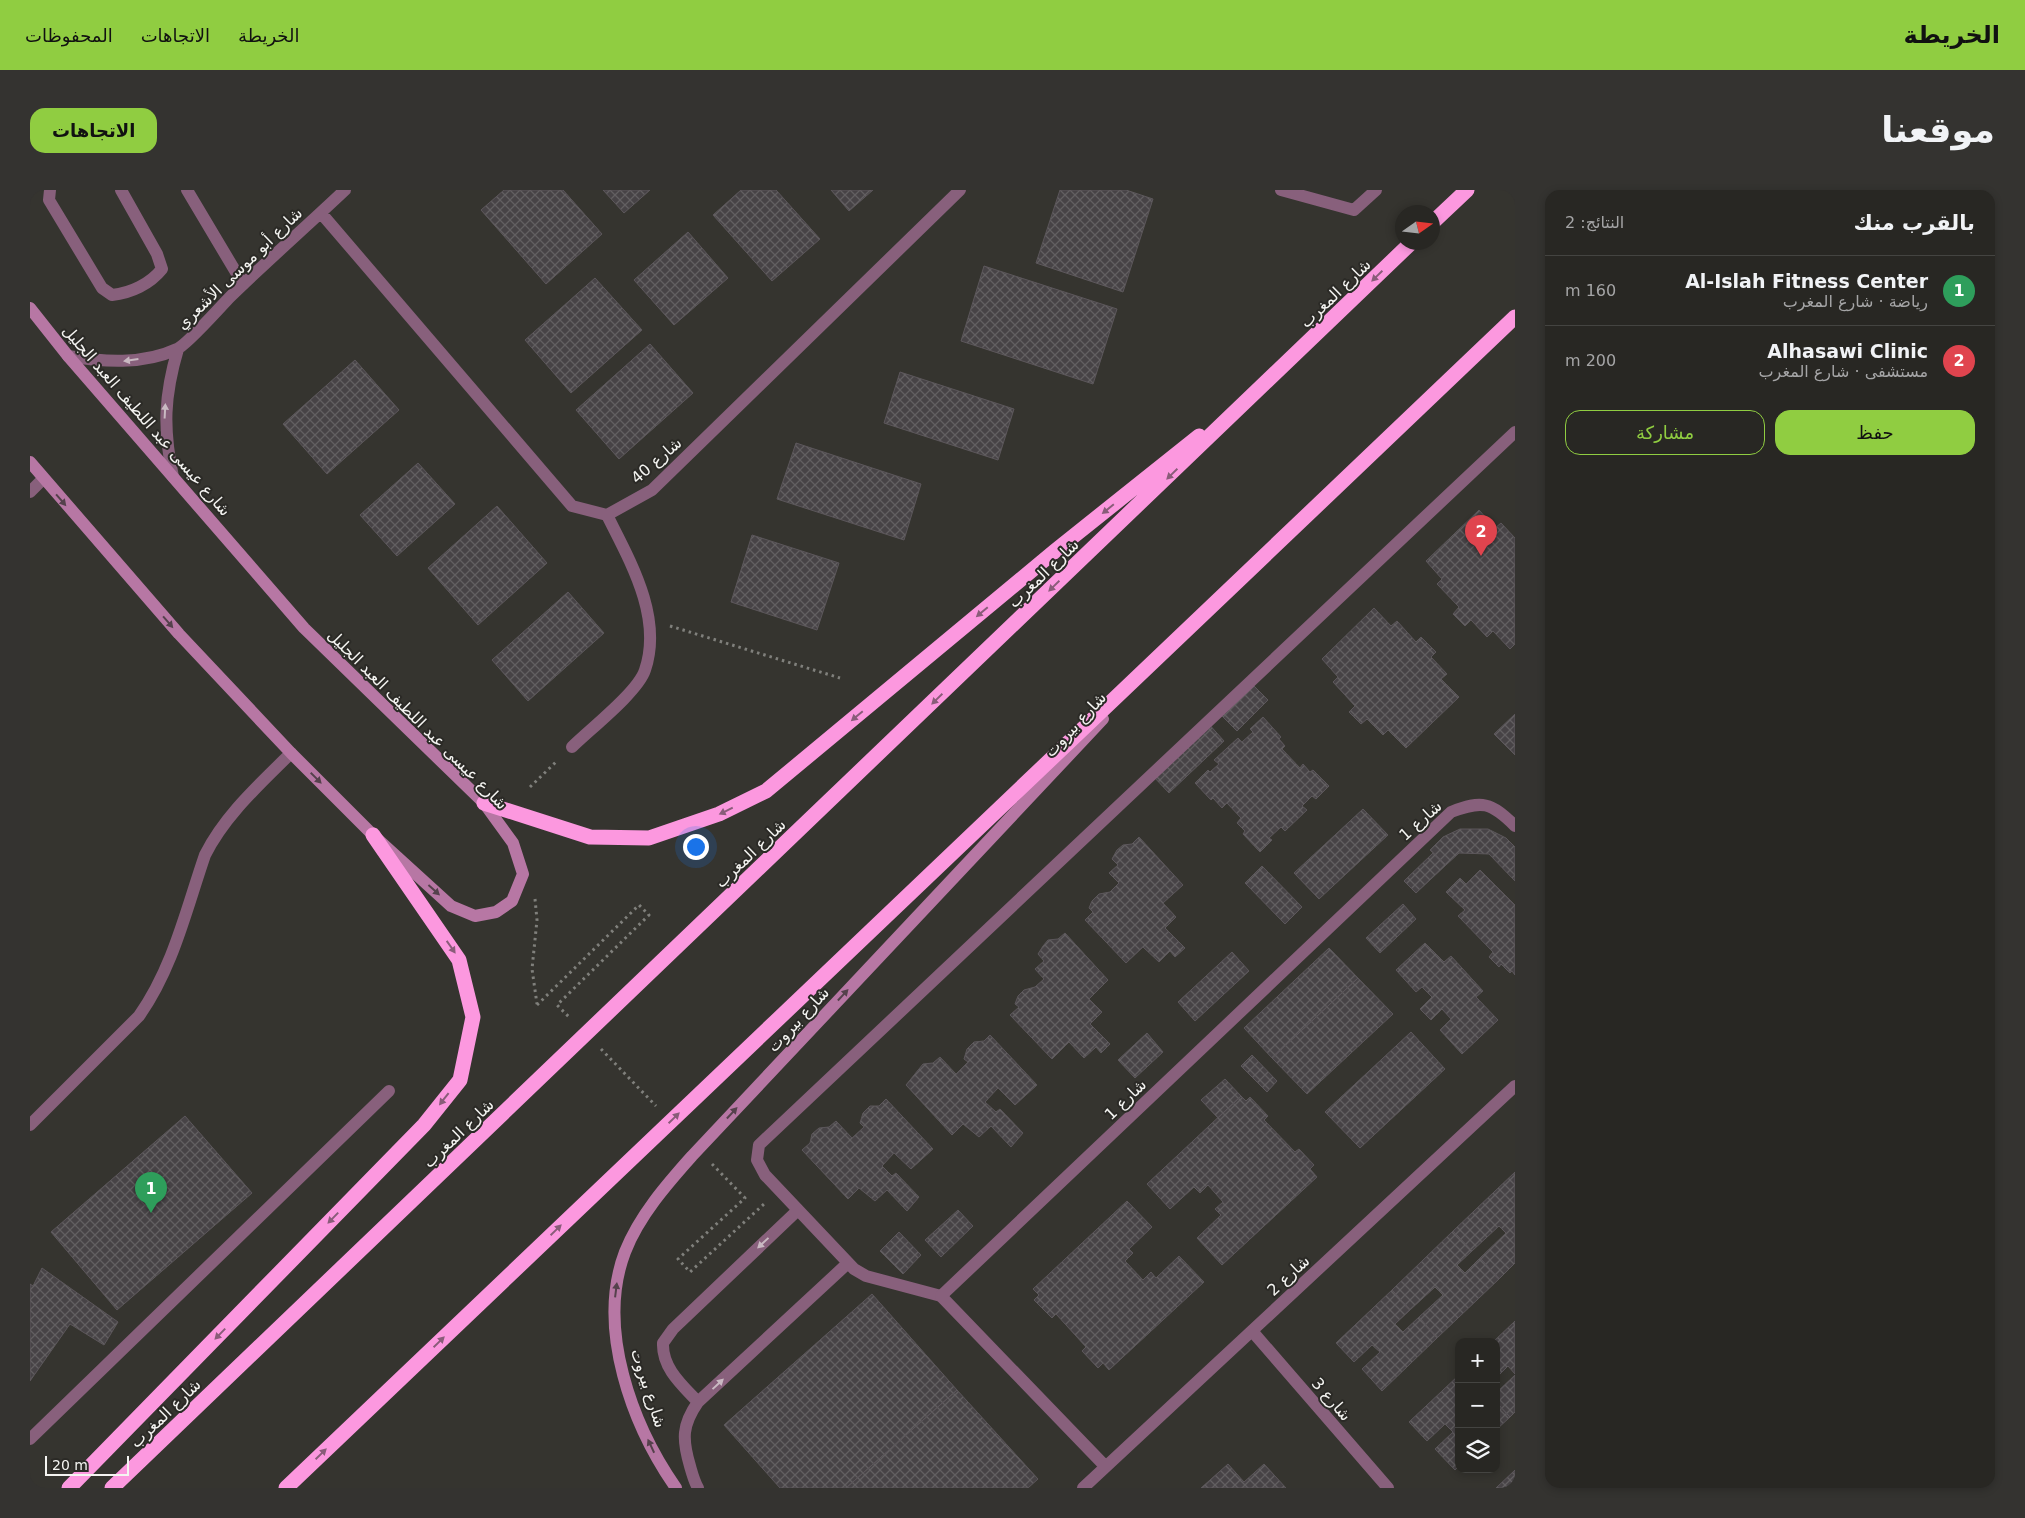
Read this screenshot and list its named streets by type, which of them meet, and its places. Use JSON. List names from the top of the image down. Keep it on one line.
{"streets":{"highway":["شارع المغرب"],"main road":["شارع عيسى عبد اللطيف العبد الجليل","شارع بيروت"],"street":["شارع أبو موسى الأشعري","شارع 40","شارع 1","شارع 2","شارع 3"]},"crossings":[["شارع أبو موسى الأشعري","شارع عيسى عبد اللطيف العبد الجليل"],["شارع 2","شارع 3"]],"one_way":["شارع بيروت"],"scale_bar":"20 m","north":"right","page":{"header":"الخريطة","nav":["الخريطة","الاتجاهات","المحفوظات"],"buttons":["الاتجاهات",["حفظ","مشاركة"]],"title":"موقعنا","heading":["بالقرب منك","النتائج: 2"],"list":[{"mark":"1","name":"Al-Islah Fitness Center","note":"رياضة · شارع المغرب","value":"160 m"},{"mark":"2","name":"Alhasawi Clinic","note":"مستشفى · شارع المغرب","value":"200 m"}],"pins":["2","1"],"map_buttons":["+","−"],"scale":"20 m"}}
